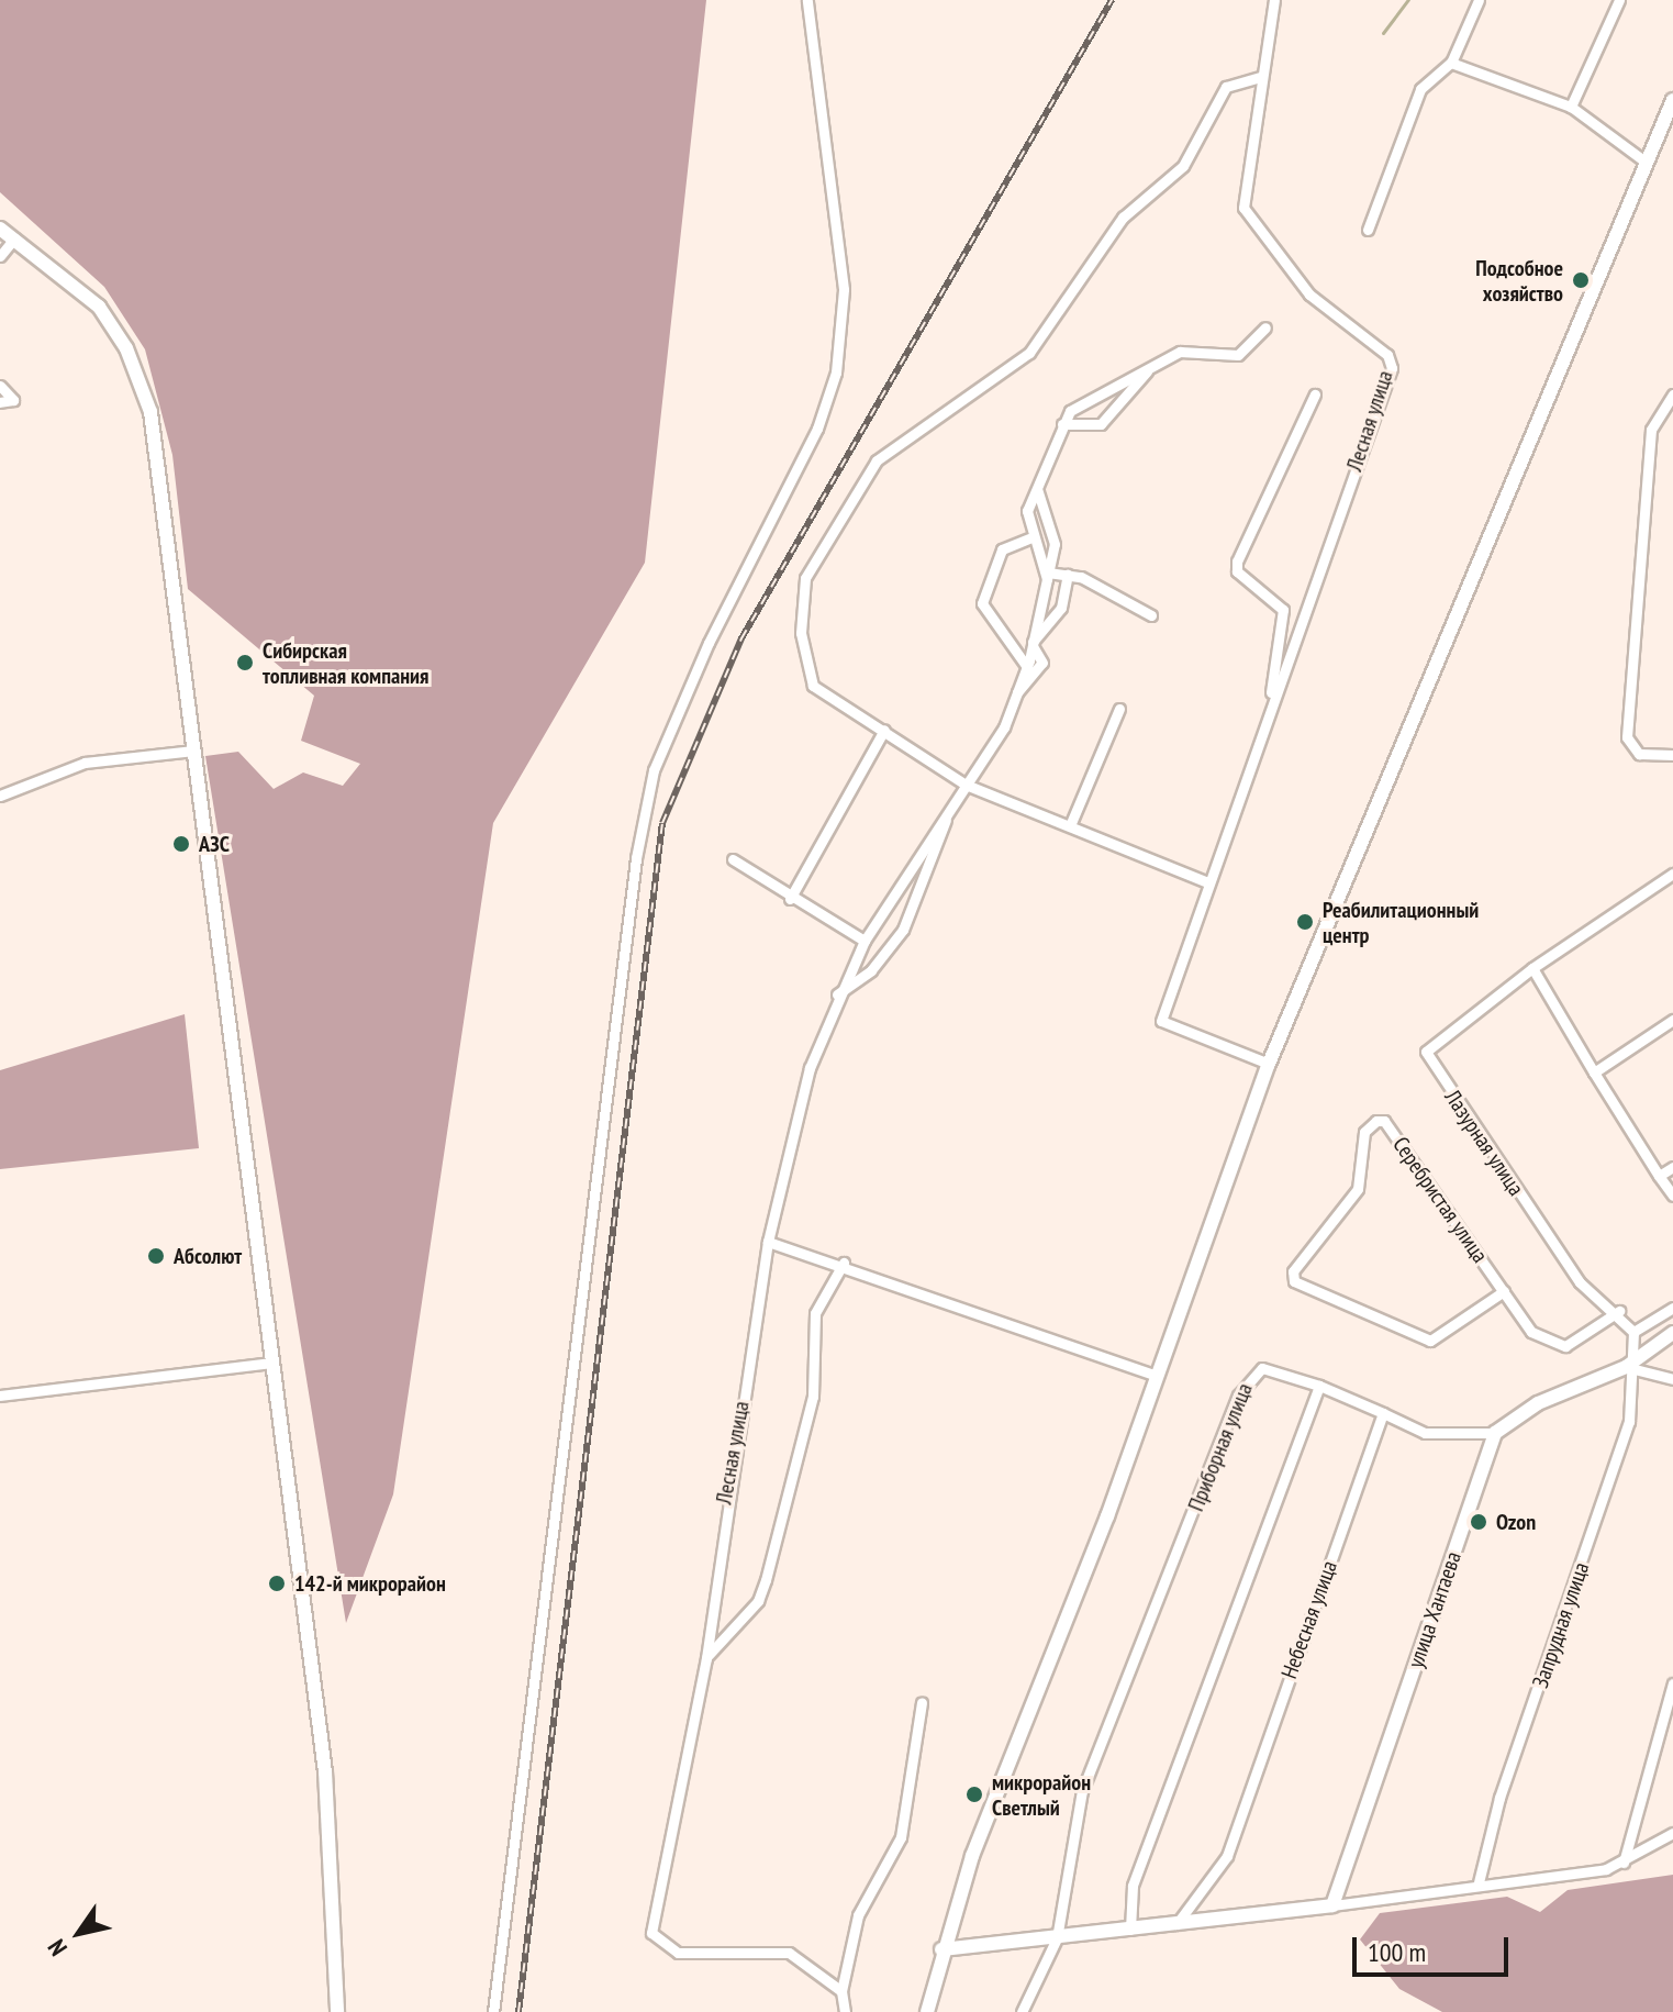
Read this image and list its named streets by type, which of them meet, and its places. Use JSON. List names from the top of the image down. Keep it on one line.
{"streets":{"street":["Лесная улица","Лазурная улица","Серебристая улица","Приборная улица","улица Хантаева","Небесная улица","Запрудная улица"]},"crossings":[["Лазурная улица","Серебристая улица"]],"places":["Подсобное хозяйство","Сибирская топливная компания","АЗС","Реабилитационный центр","Абсолют","Ozon","142-й микрорайон","микрорайон Светлый"],"scale_bar":"100 m","north":"bottom left"}
